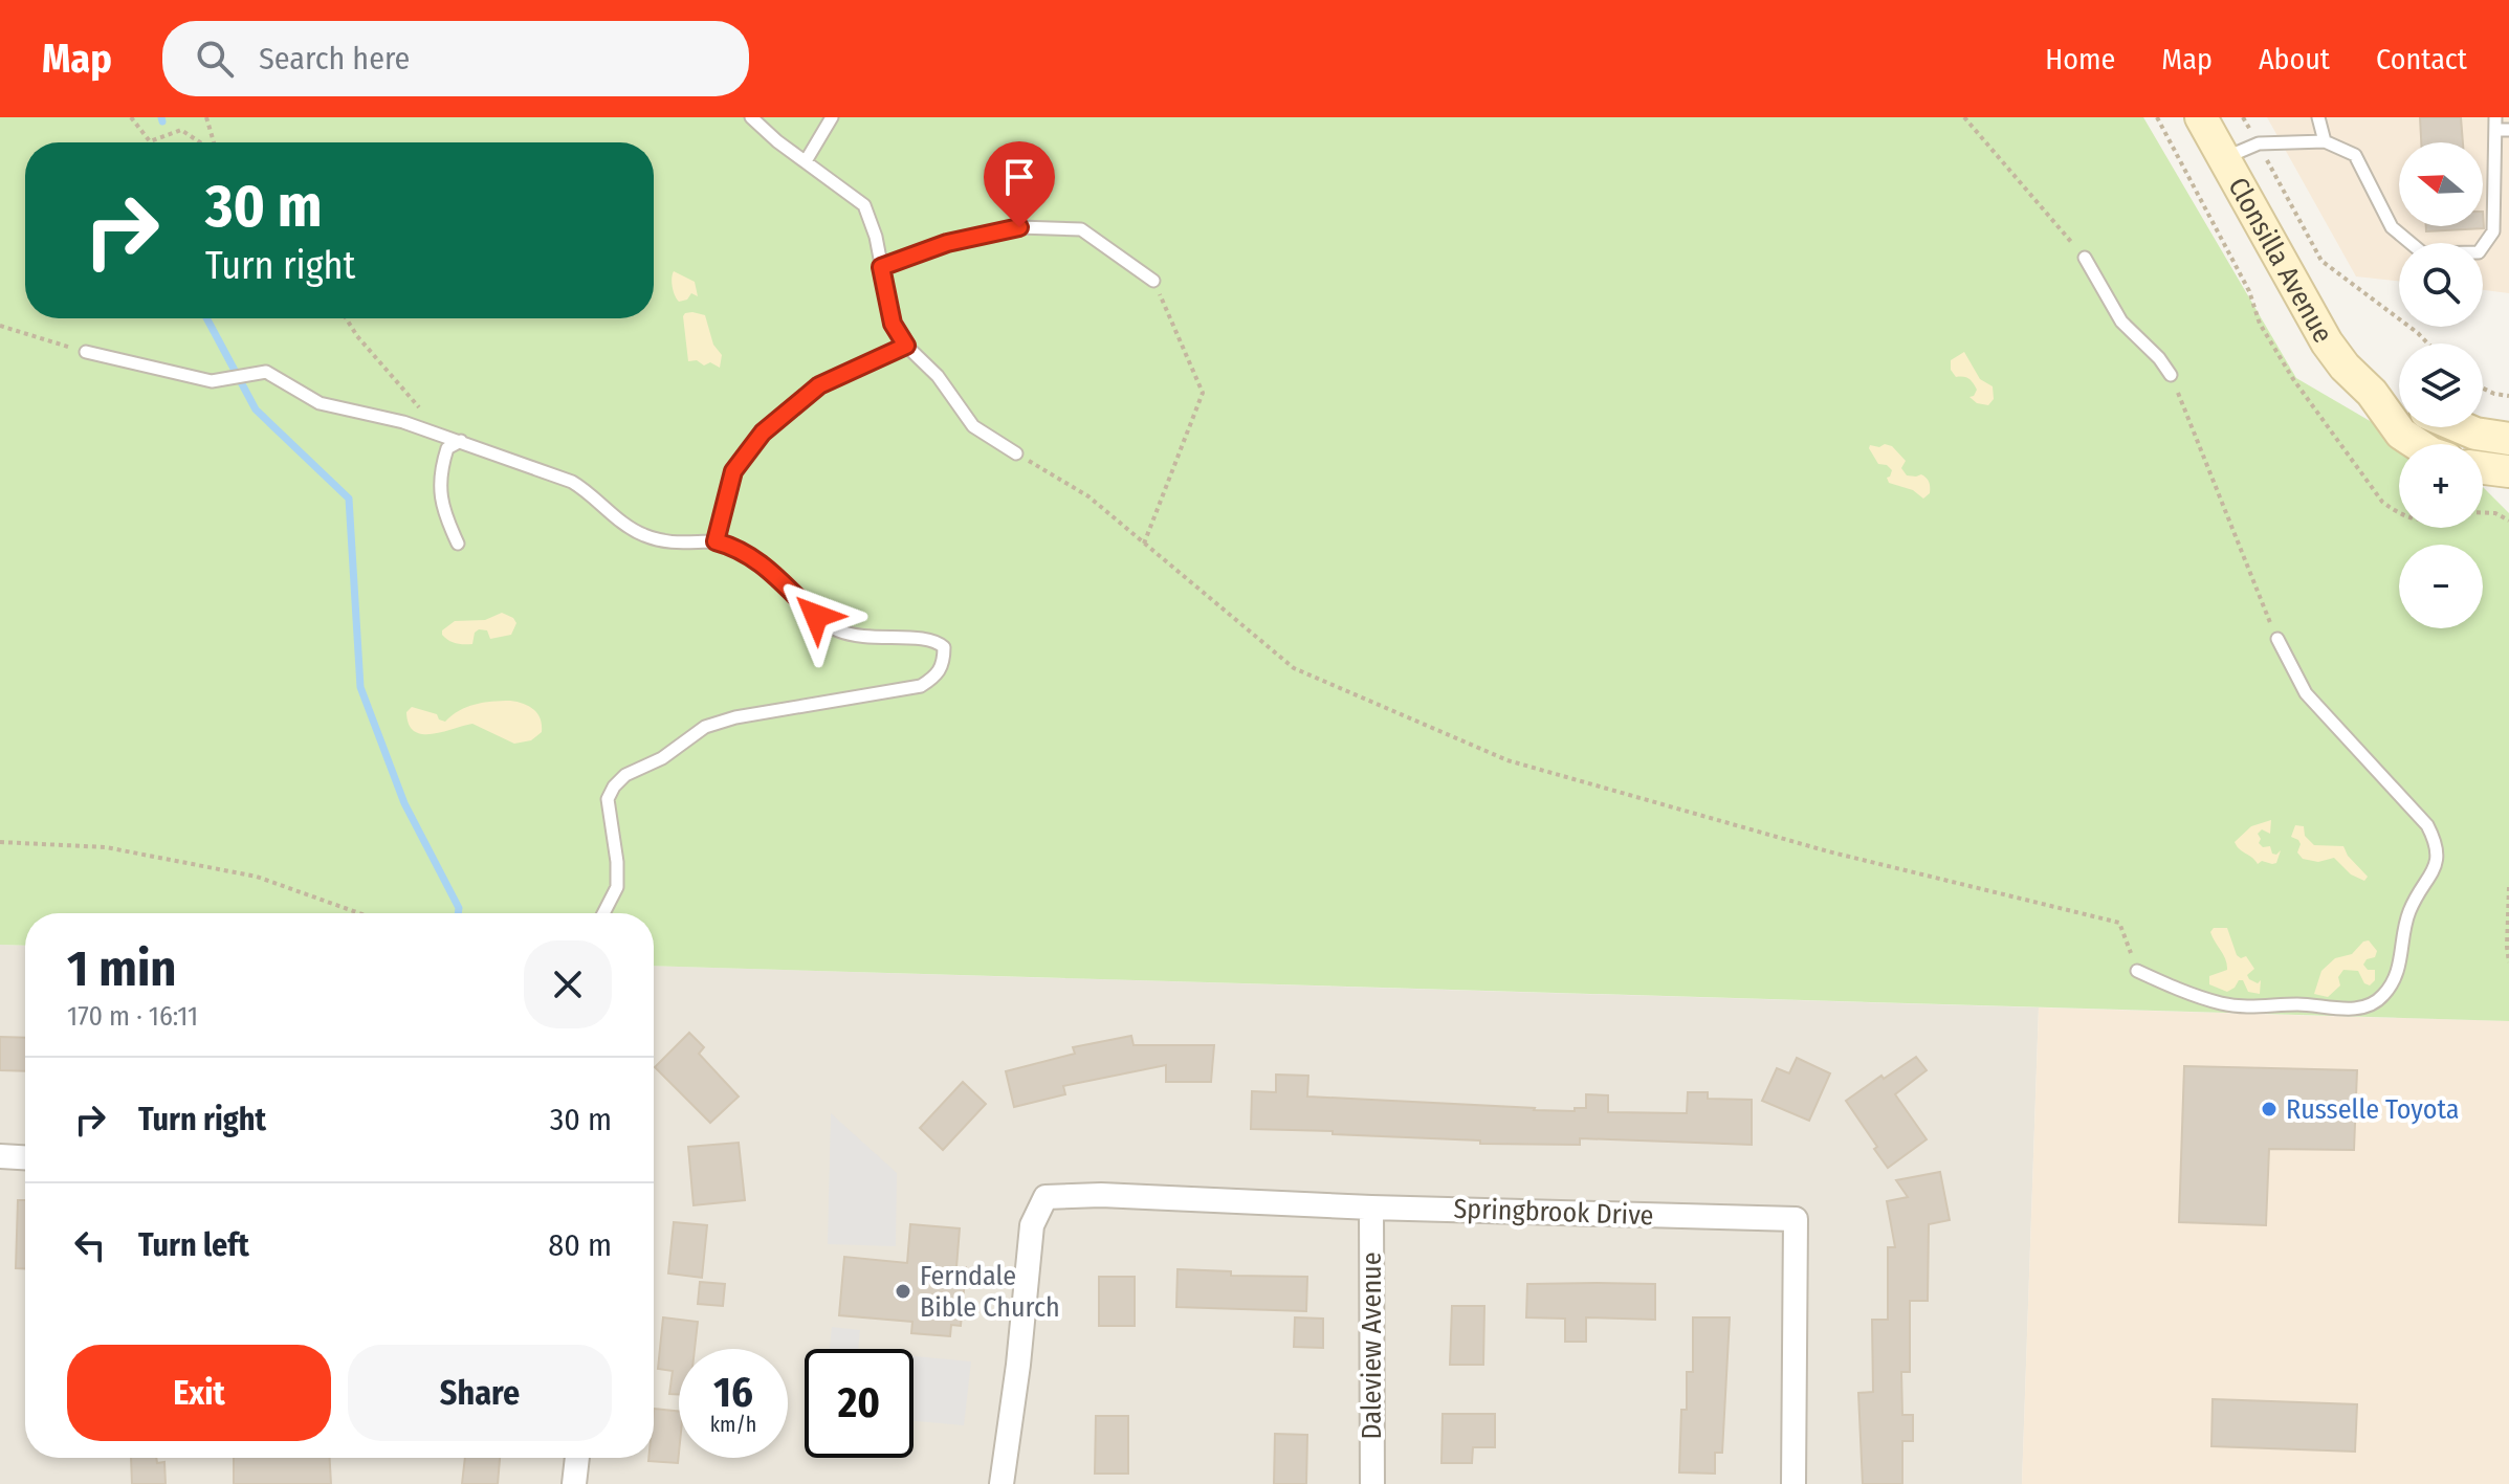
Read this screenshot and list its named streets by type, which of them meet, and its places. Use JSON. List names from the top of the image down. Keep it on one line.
{"streets":{"main road":["Clonsilla Avenue"],"street":["Springbrook Drive","Daleview Avenue"]},"crossings":[["Springbrook Drive","Daleview Avenue"]],"places":["Russelle Toyota","Ferndale Bible Church"],"north":"left","page":{"header":"Map","search":"Search here","nav":["Home","Map","About","Contact"],"map_buttons":["+","−"],"turn":["30 m","Turn right"],"heading":["1 min","170 m · 16:11"],"list":[{"name":"Turn right","value":"30 m"},{"name":"Turn left","value":"80 m"}],"buttons":["Exit","Share"],"speed":"16 km/h","limit":"20"}}
